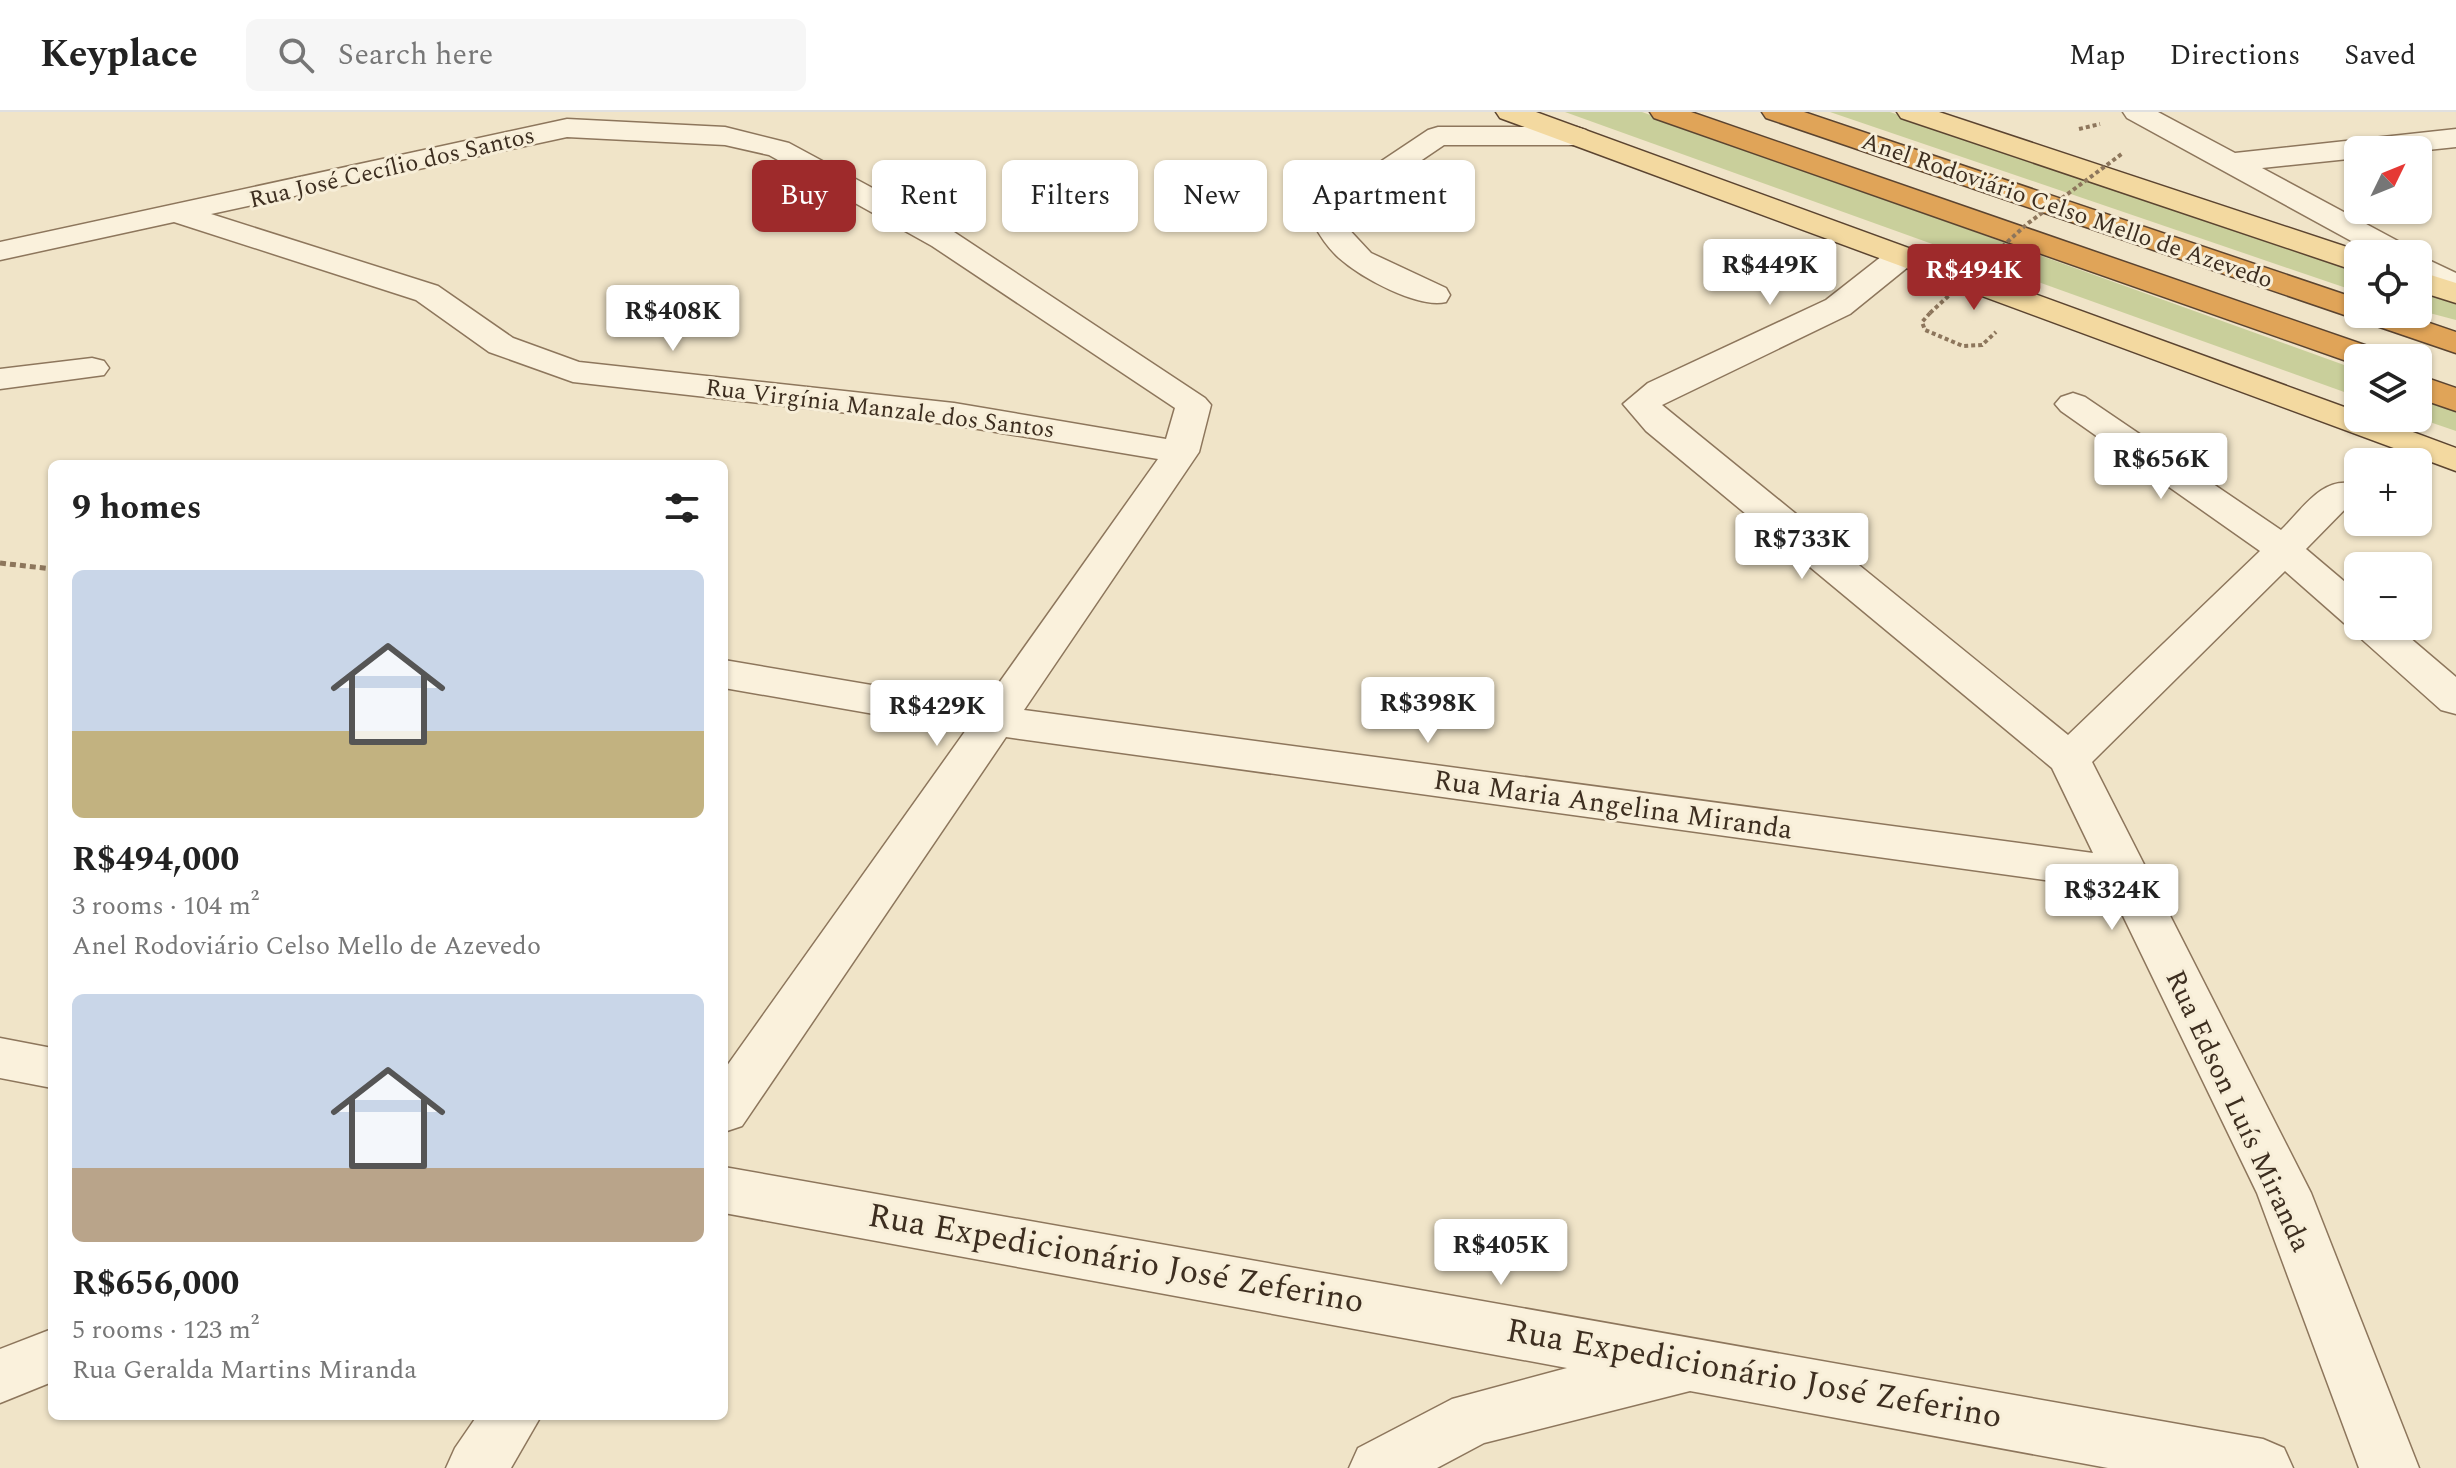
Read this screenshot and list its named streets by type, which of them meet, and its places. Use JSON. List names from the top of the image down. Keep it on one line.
{"streets":{"highway":["Anel Rodoviário Celso Mello de Azevedo"],"street":["Rua José Cecílio dos Santos","Rua Virgínia Manzale dos Santos","Rua Maria Angelina Miranda","Rua Edson Luís Miranda","Rua Expedicionário José Zeferino"]},"crossings":[["Rua José Cecílio dos Santos","Rua Virgínia Manzale dos Santos"],["Rua Maria Angelina Miranda","Rua Edson Luís Miranda"]],"north":"top right","page":{"header":"Keyplace","search":"Search here","nav":["Map","Directions","Saved"],"map_buttons":["+","−"],"chip":["Buy","Rent","Filters","New","Apartment"],"price":["R$449K","R$494K","R$408K","R$656K","R$733K","R$398K","R$429K","R$324K","R$405K"],"heading":"9 homes","list":[{"name":"R$494,000","note":"3 rooms · 104 m² · Anel Rodoviário Celso Mello de Azevedo"},{"name":"R$656,000","note":"5 rooms · 123 m² · Rua Geralda Martins Miranda"}]}}
